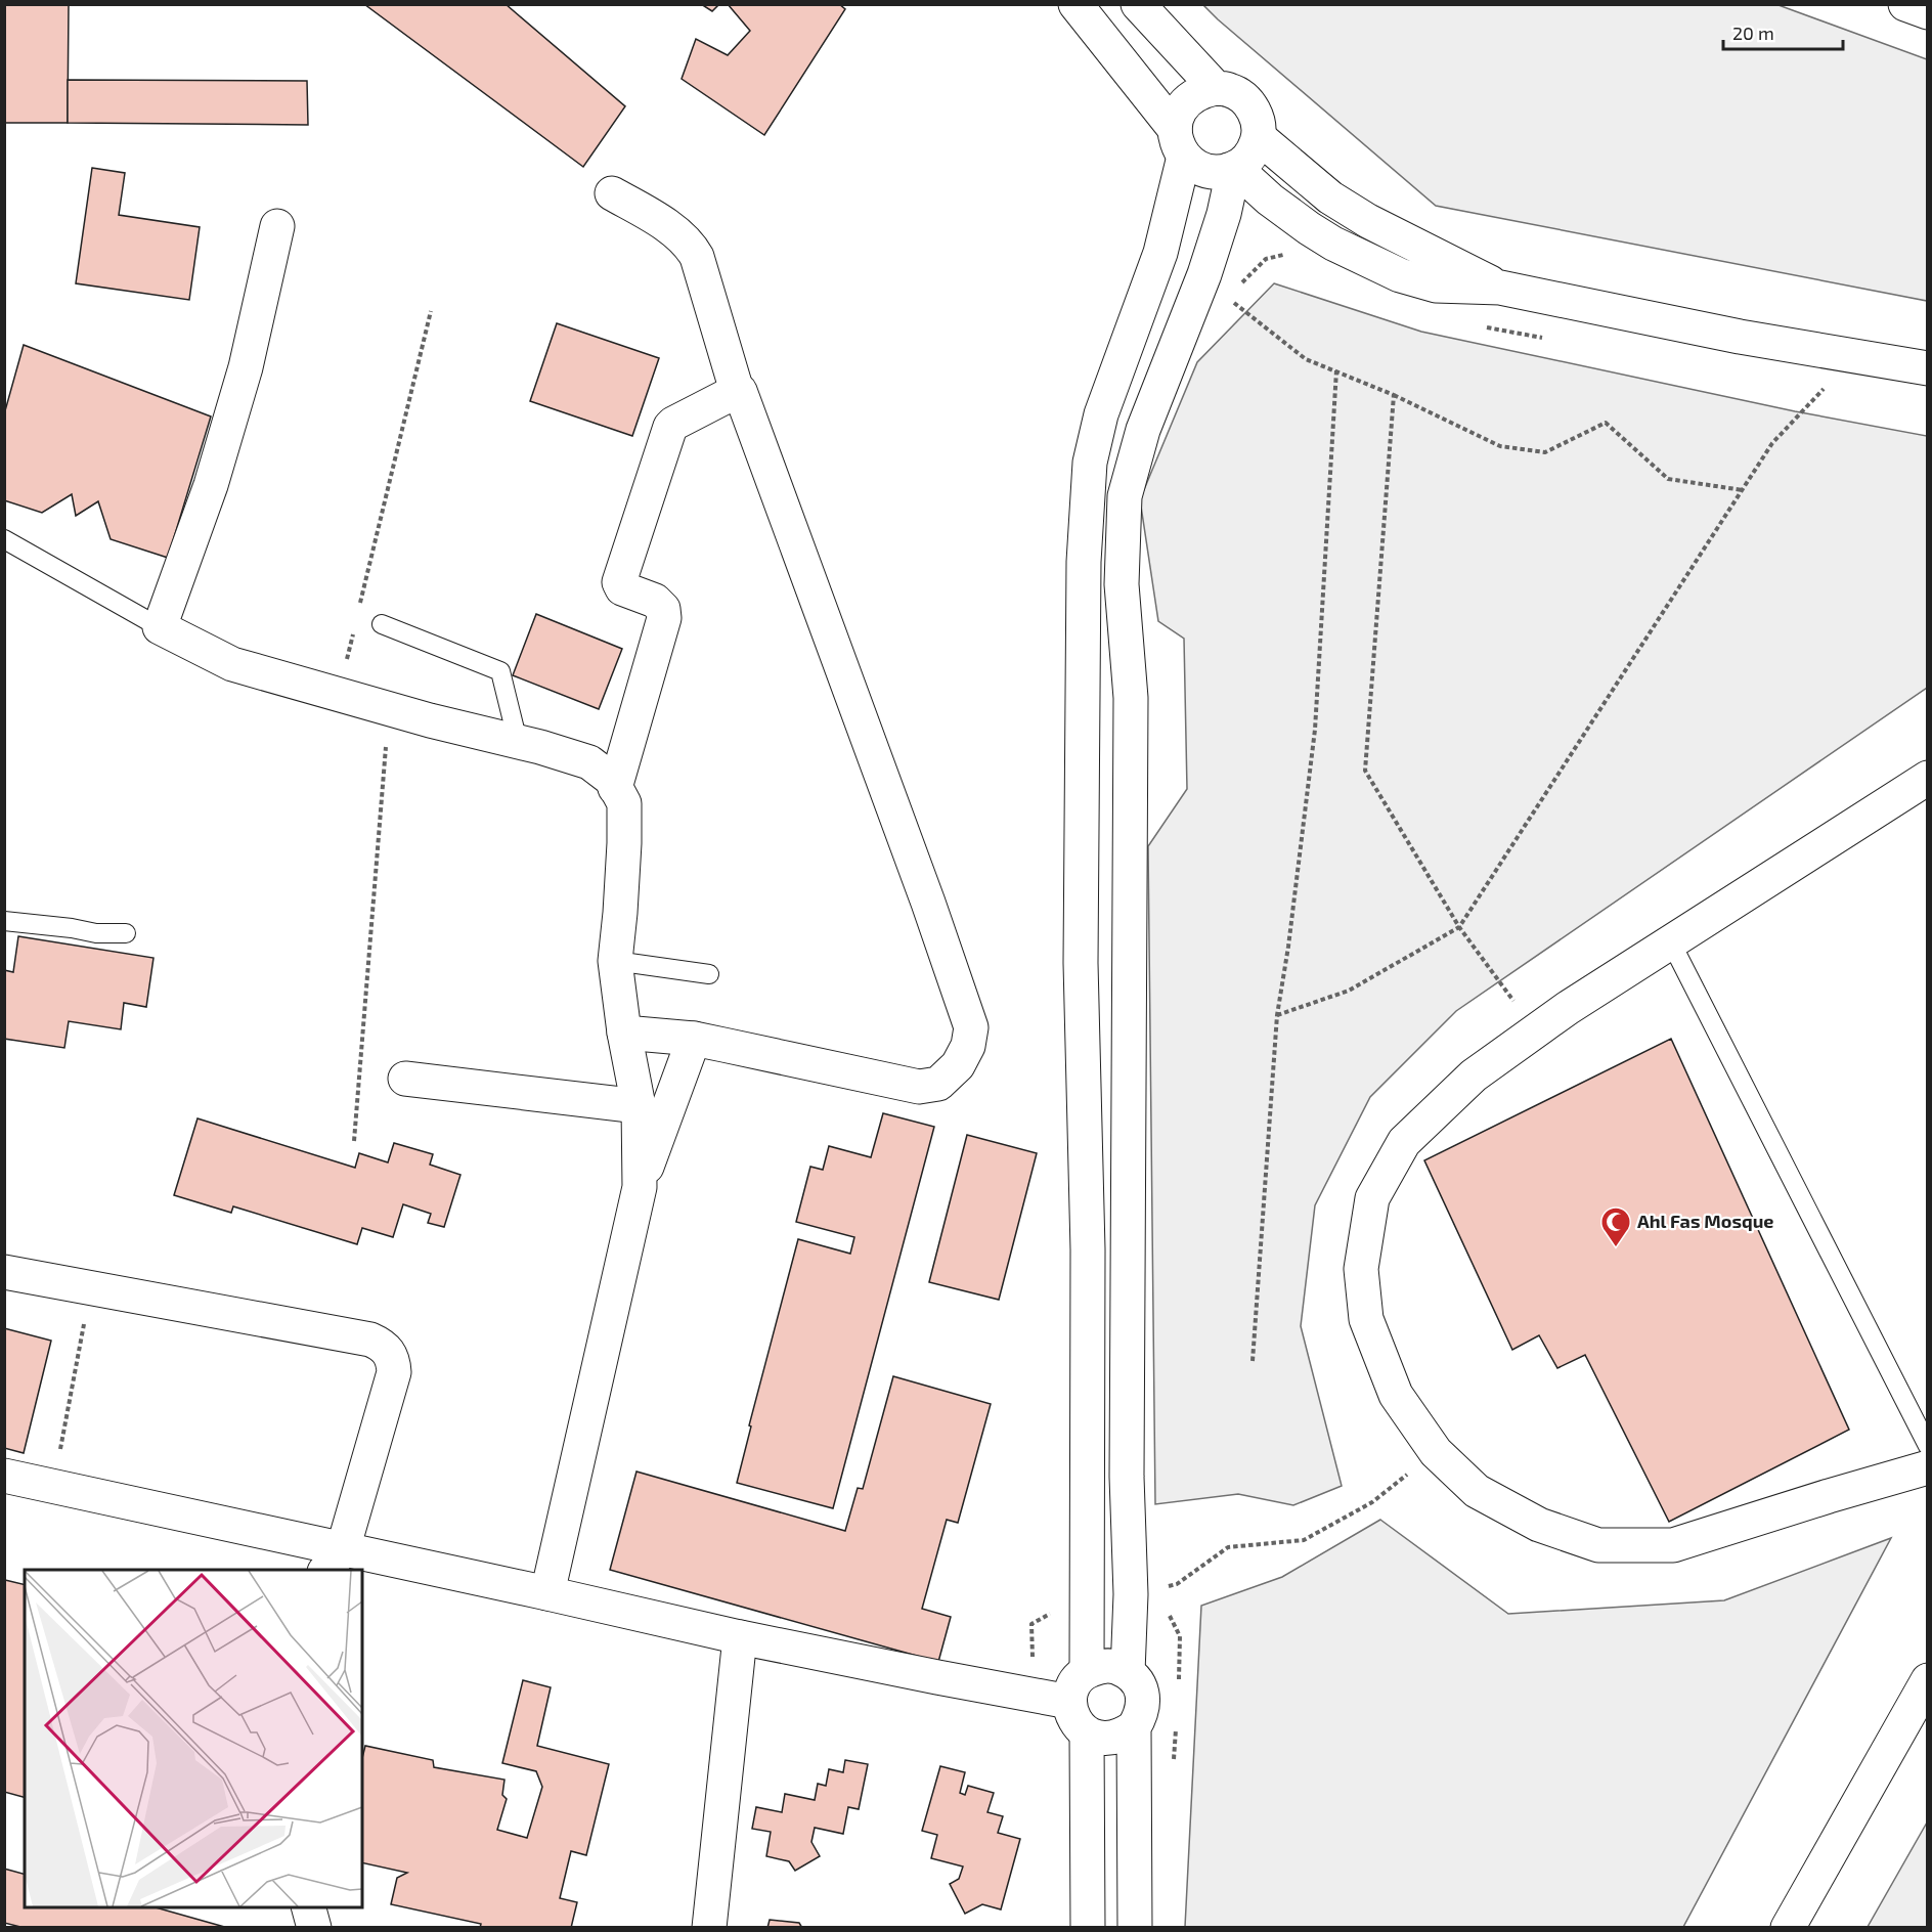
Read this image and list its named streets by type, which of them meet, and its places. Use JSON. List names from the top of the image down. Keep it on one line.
{"places":{"mosque":["Ahl Fas Mosque"]},"scale_bar":"20 m"}
